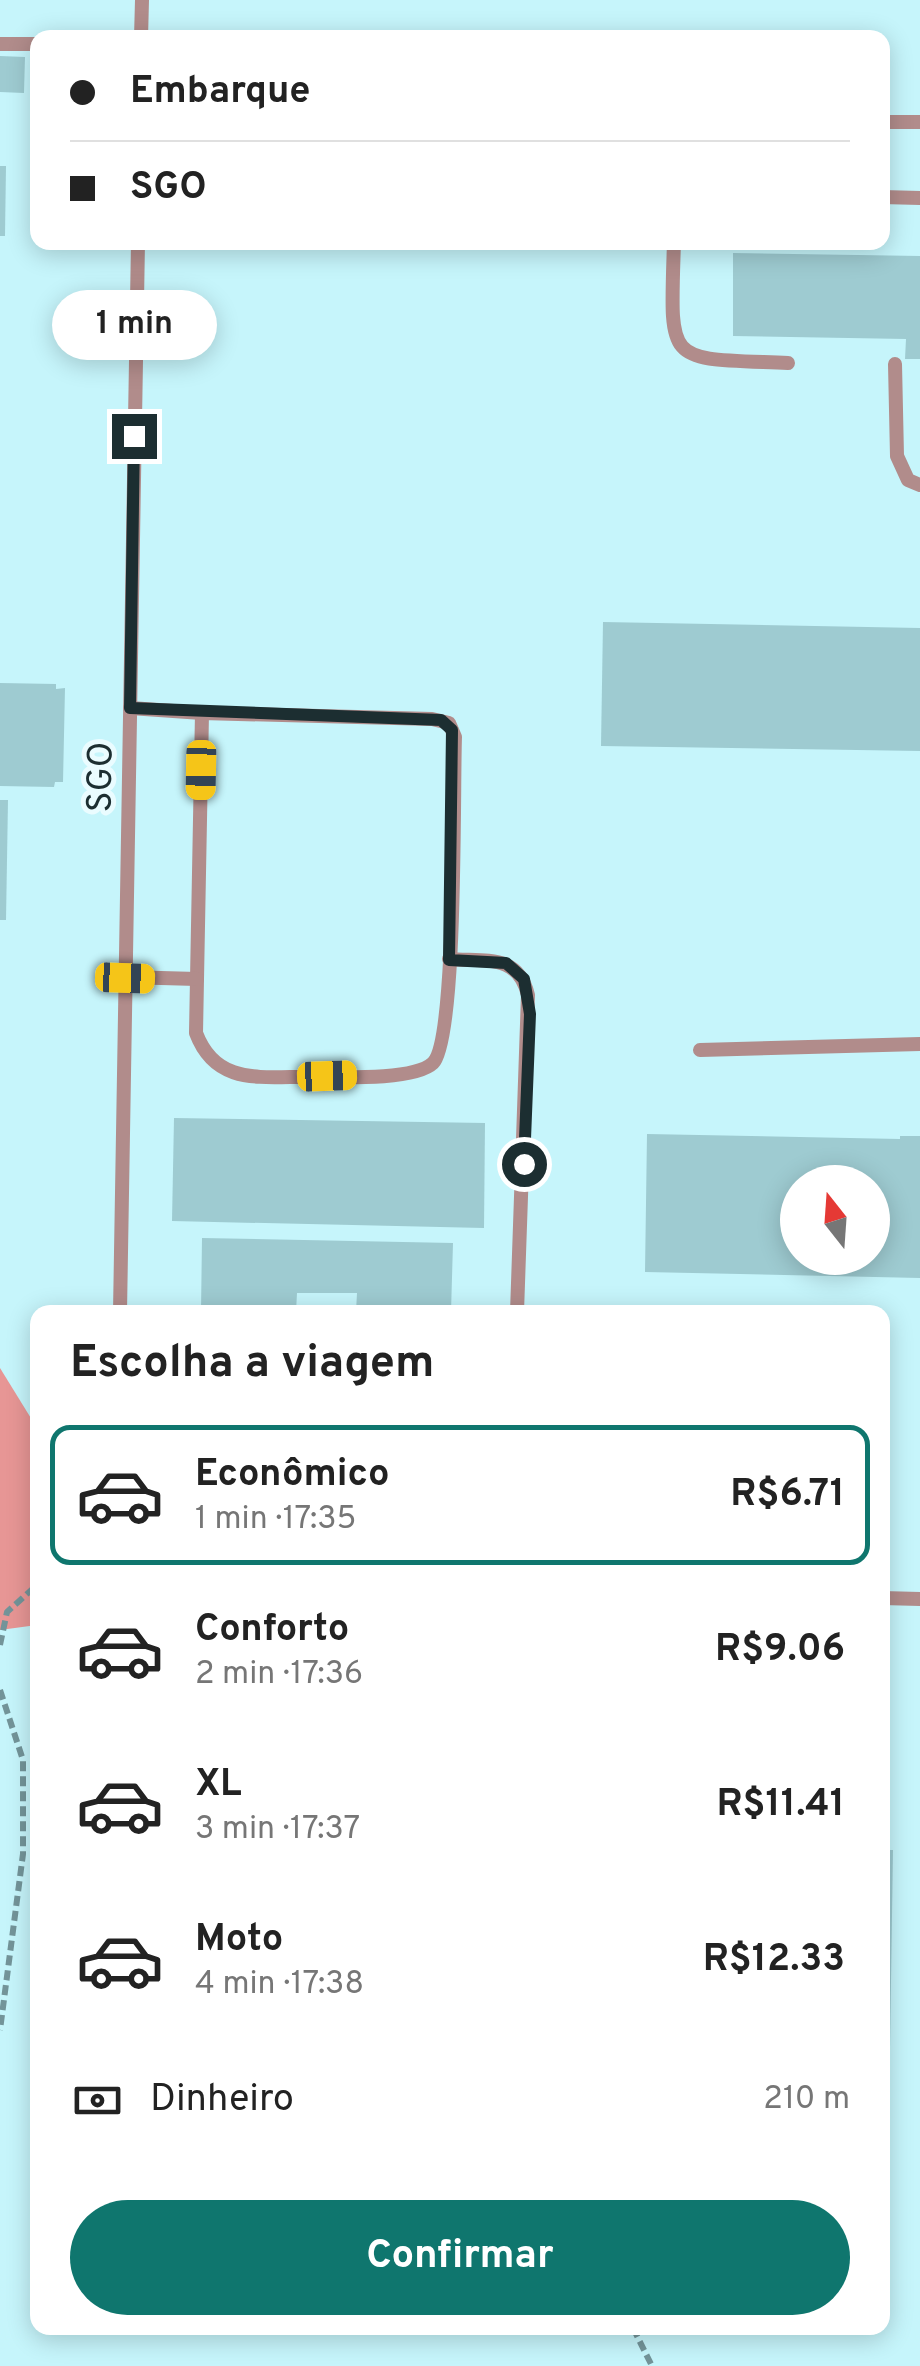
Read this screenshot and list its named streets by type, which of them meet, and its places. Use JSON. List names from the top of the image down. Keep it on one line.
{"streets":{"lane":["SGO"]},"north":"top","page":{"banner":["Embarque","SGO"],"bubble":"1 min","heading":"Escolha a viagem","list":[{"name":"Econômico","note":"1 min · 17:35","value":"R$6.71"},{"name":"Conforto","note":"2 min · 17:36","value":"R$9.06"},{"name":"XL","note":"3 min · 17:37","value":"R$11.41"},{"name":"Moto","note":"4 min · 17:38","value":"R$12.33"}],"pay":["Dinheiro","210 m"],"buttons":"Confirmar"}}
